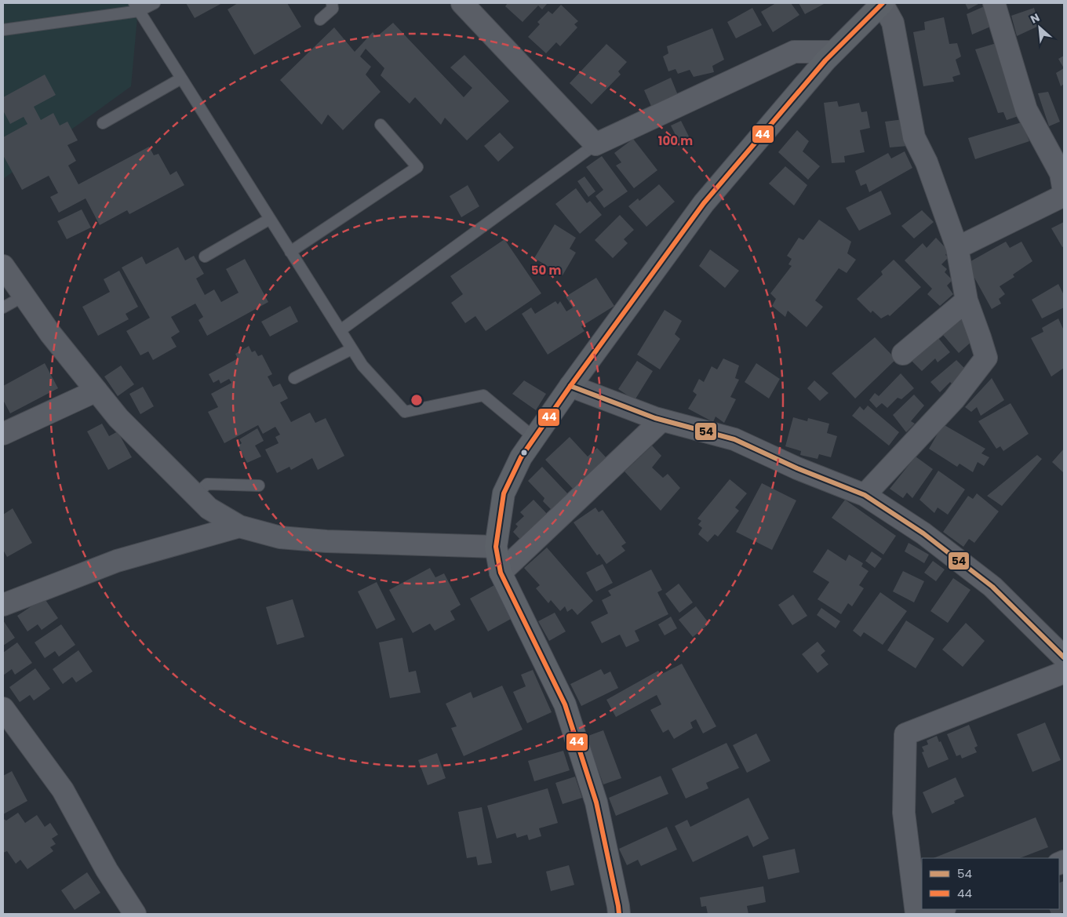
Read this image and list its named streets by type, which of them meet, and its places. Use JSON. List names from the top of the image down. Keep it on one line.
{"lines":["transit line 44","transit line 54"],"legend":["54","44"],"north":"top left","rings":["100 m","50 m"]}
